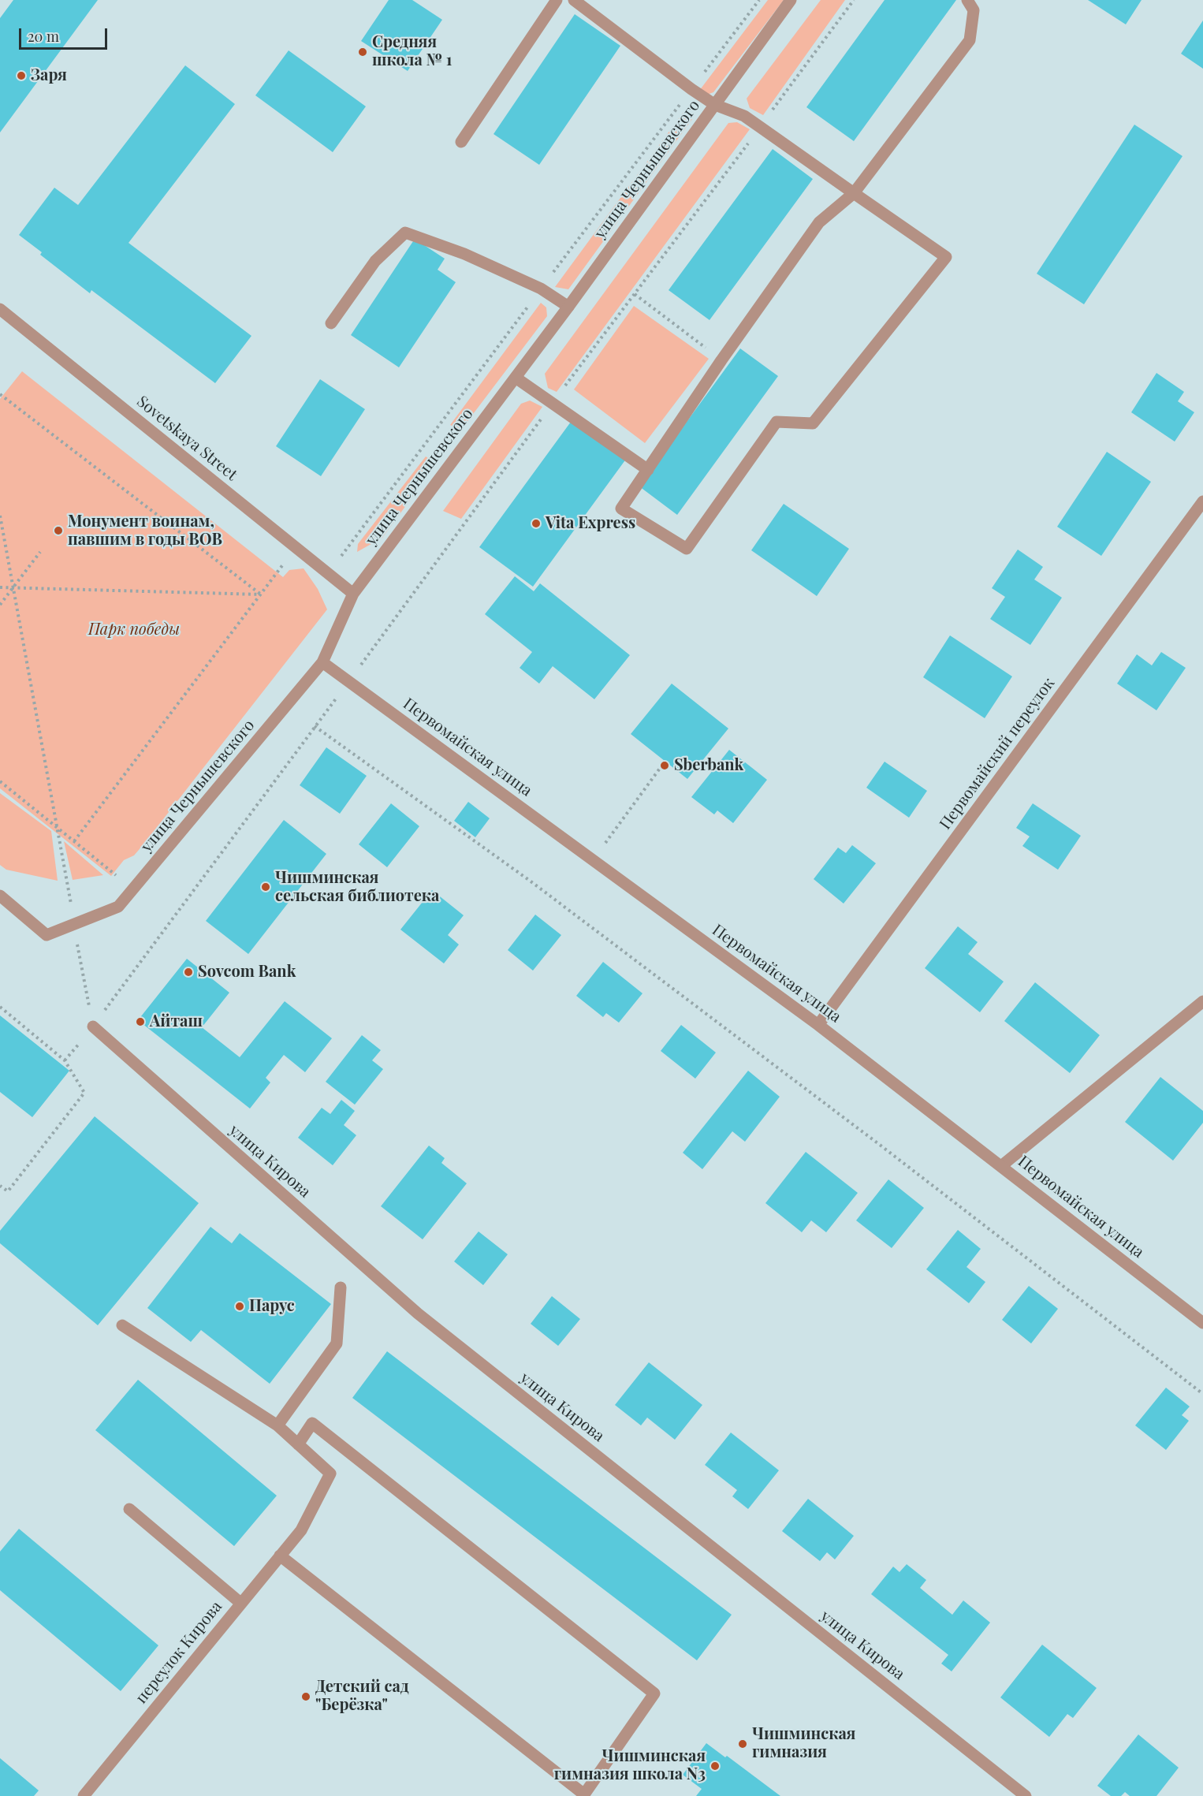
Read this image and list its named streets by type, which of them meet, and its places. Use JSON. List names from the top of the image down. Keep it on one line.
{"streets":{"street":["улица Чернышевского","Sovetskaya Street","Первомайская улица","Первомайский переулок","улица Кирова","переулок Кирова"]},"crossings":[["улица Чернышевского","Sovetskaya Street"],["улица Чернышевского","Первомайская улица"],["Первомайская улица","Первомайский переулок"]],"parks":["Парк победы"],"places":["Средняя школа № 1","Заря","Vita Express","Монумент воинам, павшим в годы ВОВ","Sberbank","Чишминская сельская библиотека","Sovcom Bank","Айташ","Парус","Детский сад \"Берёзка\"","Чишминская гимназия","Чишминская гимназия школа N3"],"scale_bar":"20 m"}
